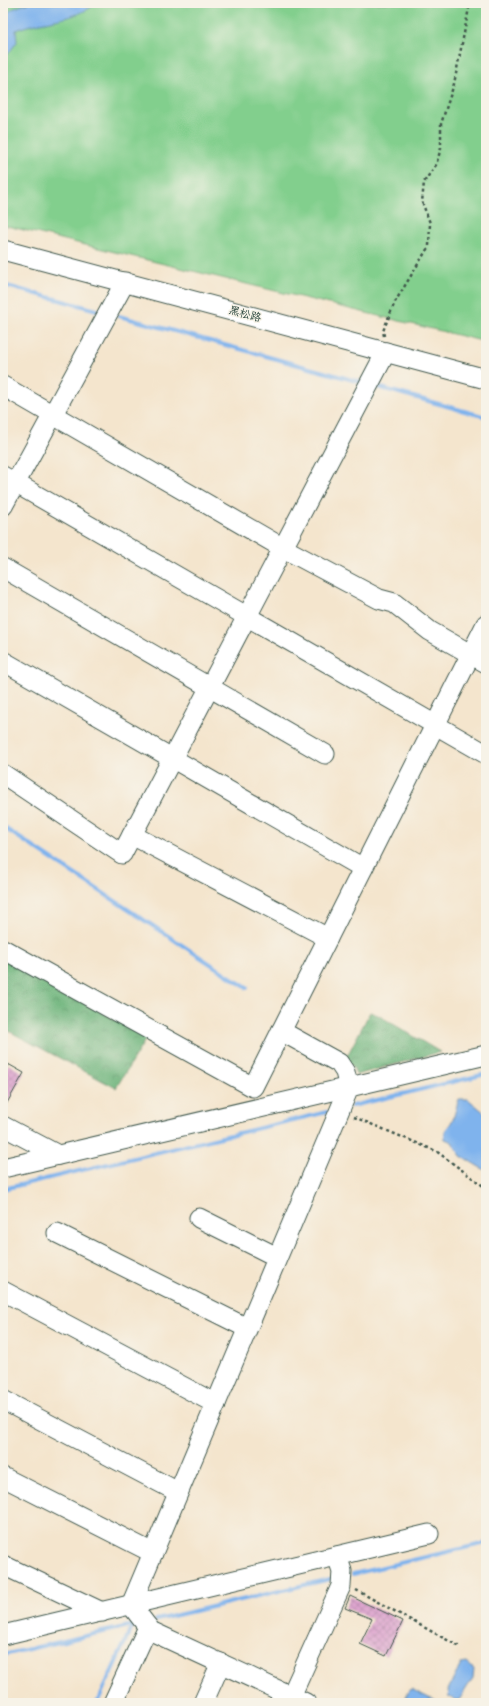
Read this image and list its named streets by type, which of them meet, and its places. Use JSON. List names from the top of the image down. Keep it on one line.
{"streets":{"street":["黑松路"]}}
